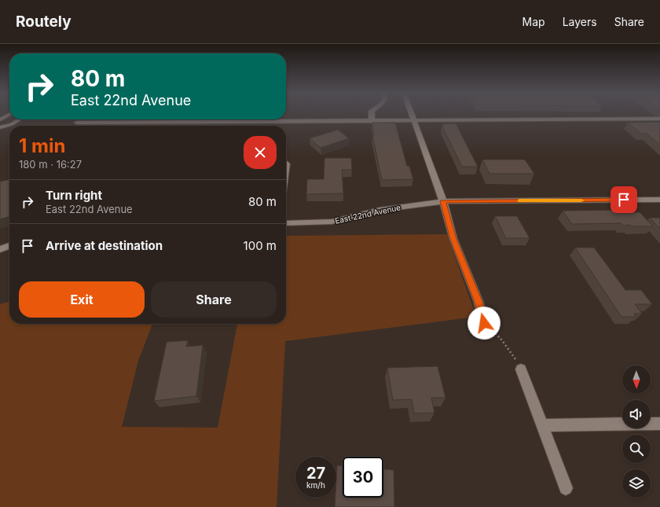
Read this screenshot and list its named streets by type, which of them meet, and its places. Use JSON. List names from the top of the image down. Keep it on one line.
{"streets":{"street":["East 22nd Avenue"]},"north":"bottom","page":{"header":"Routely","nav":["Map","Layers","Share"],"turn":["80 m","East 22nd Avenue"],"heading":["1 min","180 m · 16:27"],"list":[{"name":"Turn right","note":"East 22nd Avenue","value":"80 m"},{"name":"Arrive at destination","value":"100 m"}],"buttons":["Exit","Share"],"speed":"27 km/h","limit":"30"}}
